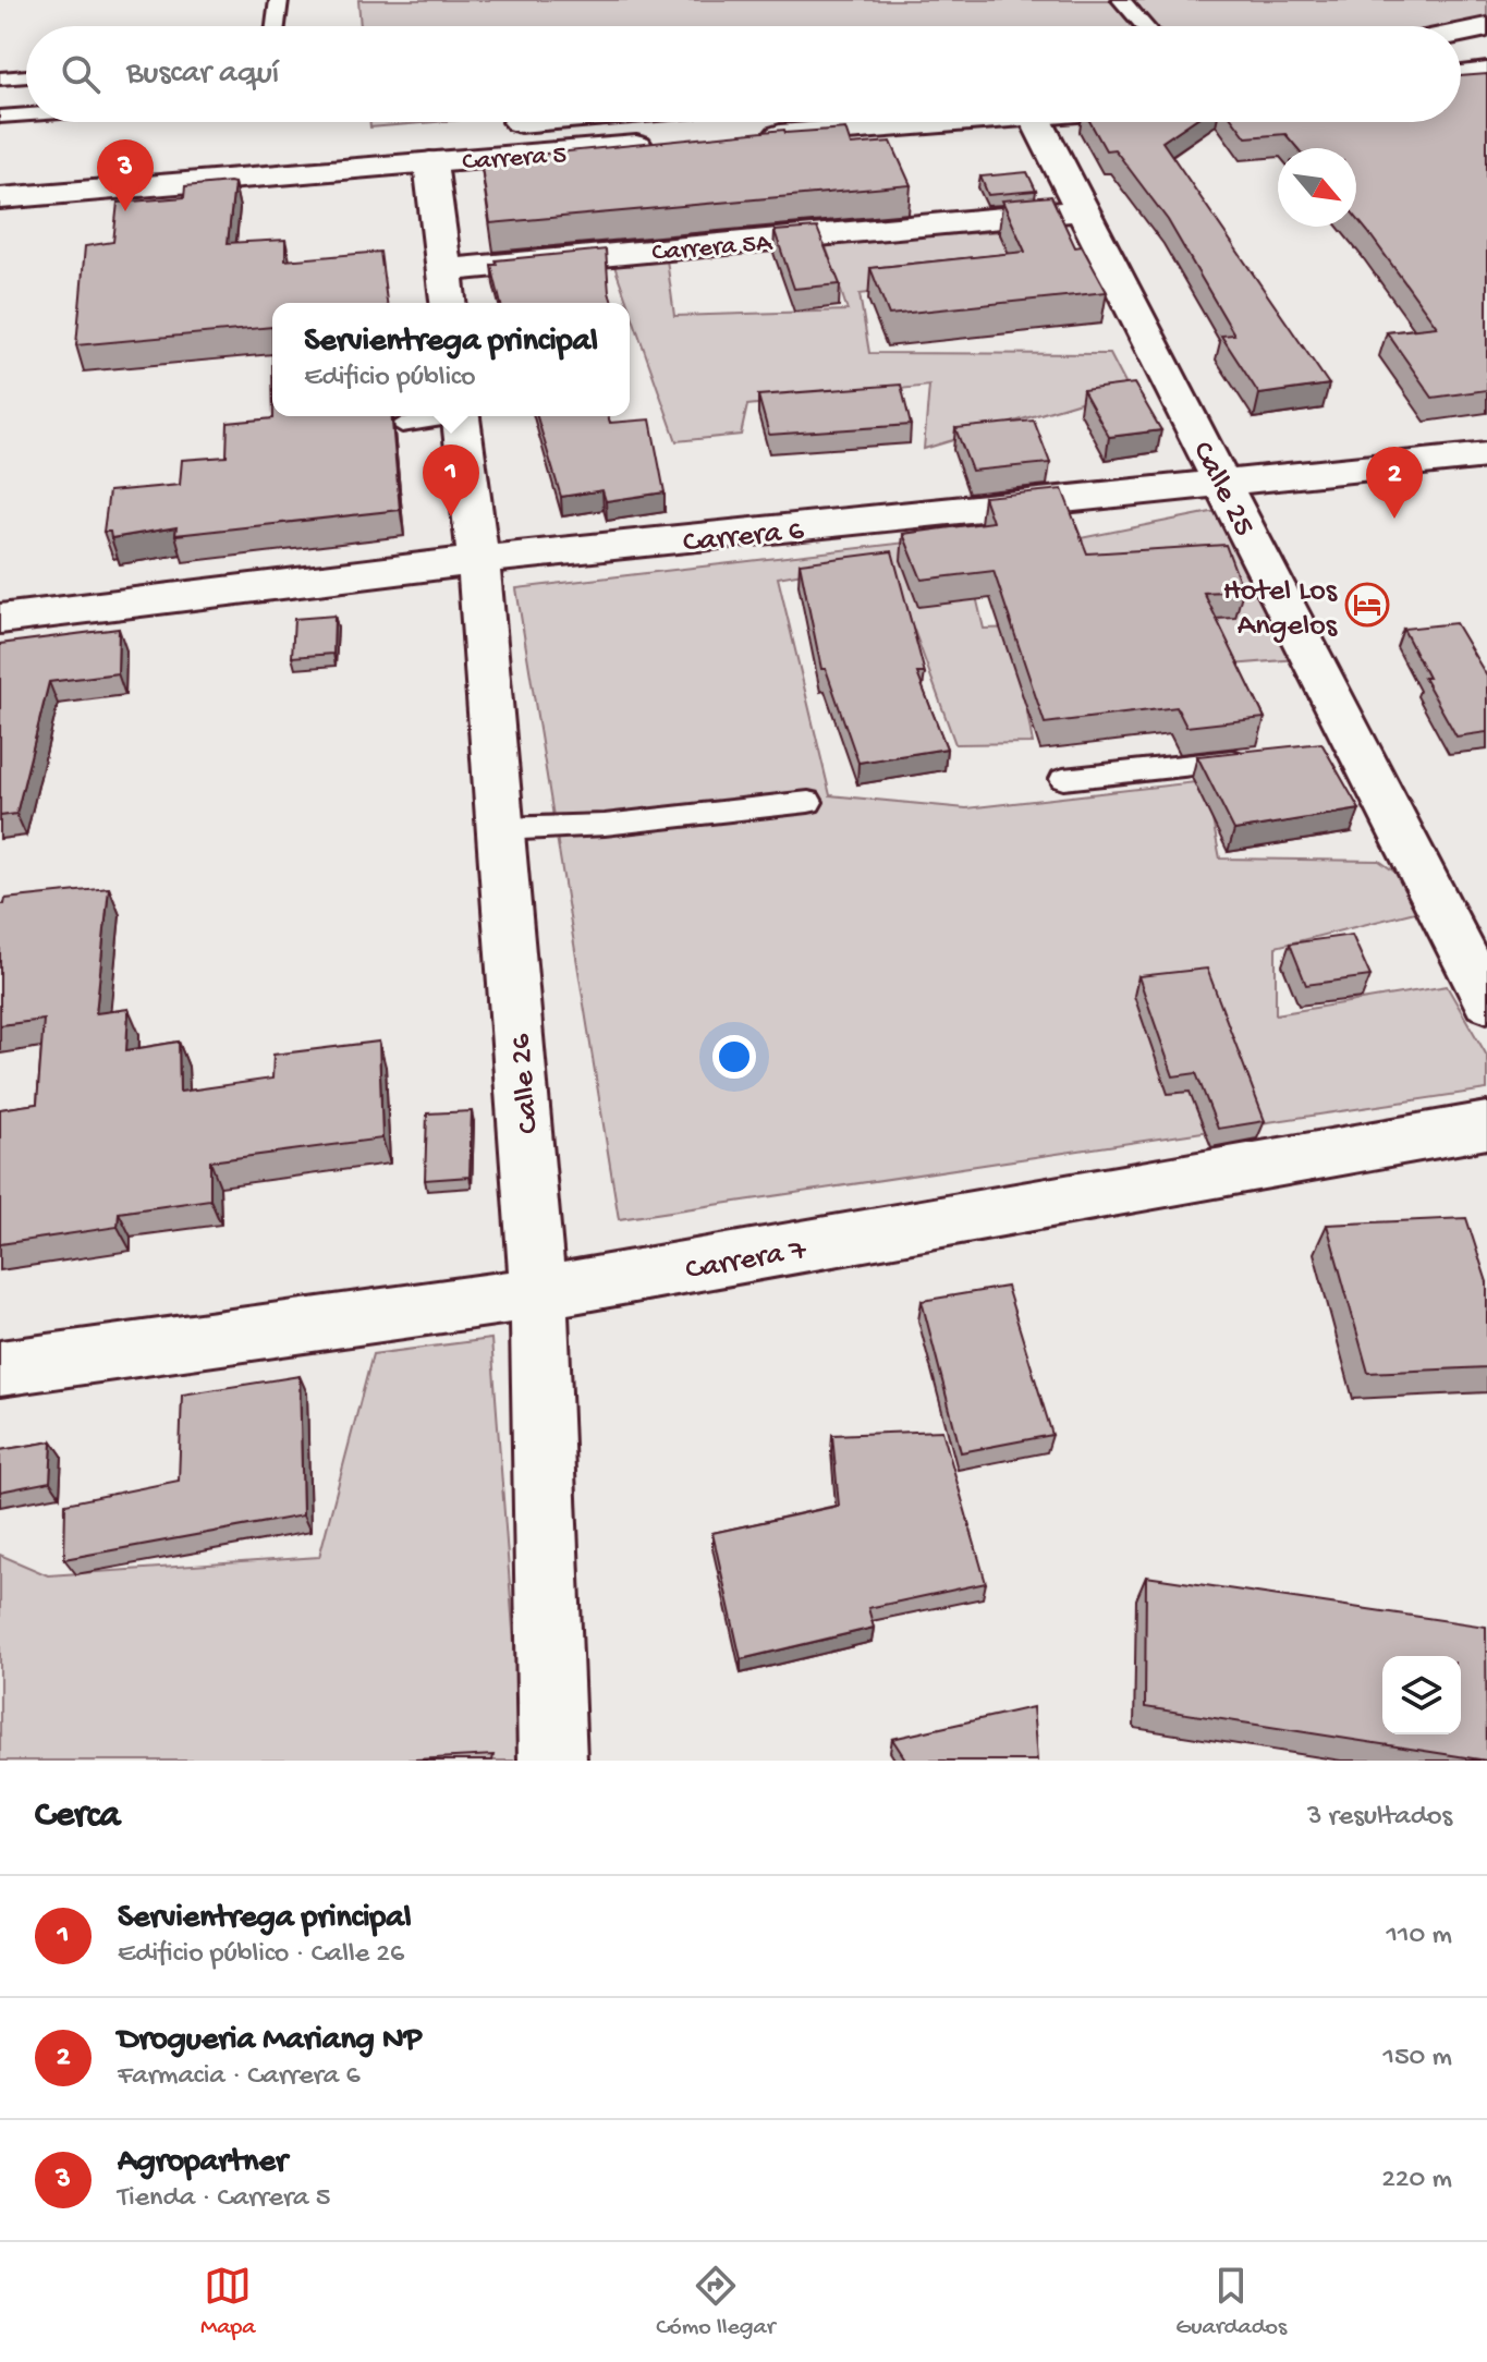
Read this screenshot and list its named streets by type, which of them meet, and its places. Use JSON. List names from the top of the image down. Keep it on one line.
{"streets":{"street":["Carrera 5","Carrera 5A","Calle 25","Carrera 6","Calle 26","Carrera 7"]},"crossings":[["Carrera 5A","Calle 25"],["Calle 25","Carrera 6"],["Carrera 6","Calle 26"],["Calle 26","Carrera 7"]],"places":{"hotel":["Hotel Los Angelos"]},"north":"bottom right","page":{"search":"Buscar aquí","pins":["3","1","2"],"popup":["Servientrega principal","Edificio público"],"heading":["Cerca","3 resultados"],"list":[{"mark":"1","name":"Servientrega principal","note":"Edificio público · Calle 26","value":"110 m"},{"mark":"2","name":"Drogueria Mariang NP","note":"Farmacia · Carrera 6","value":"150 m"},{"mark":"3","name":"Agropartner","note":"Tienda · Carrera 5","value":"220 m"}],"nav":["Mapa","Cómo llegar","Guardados"]}}
